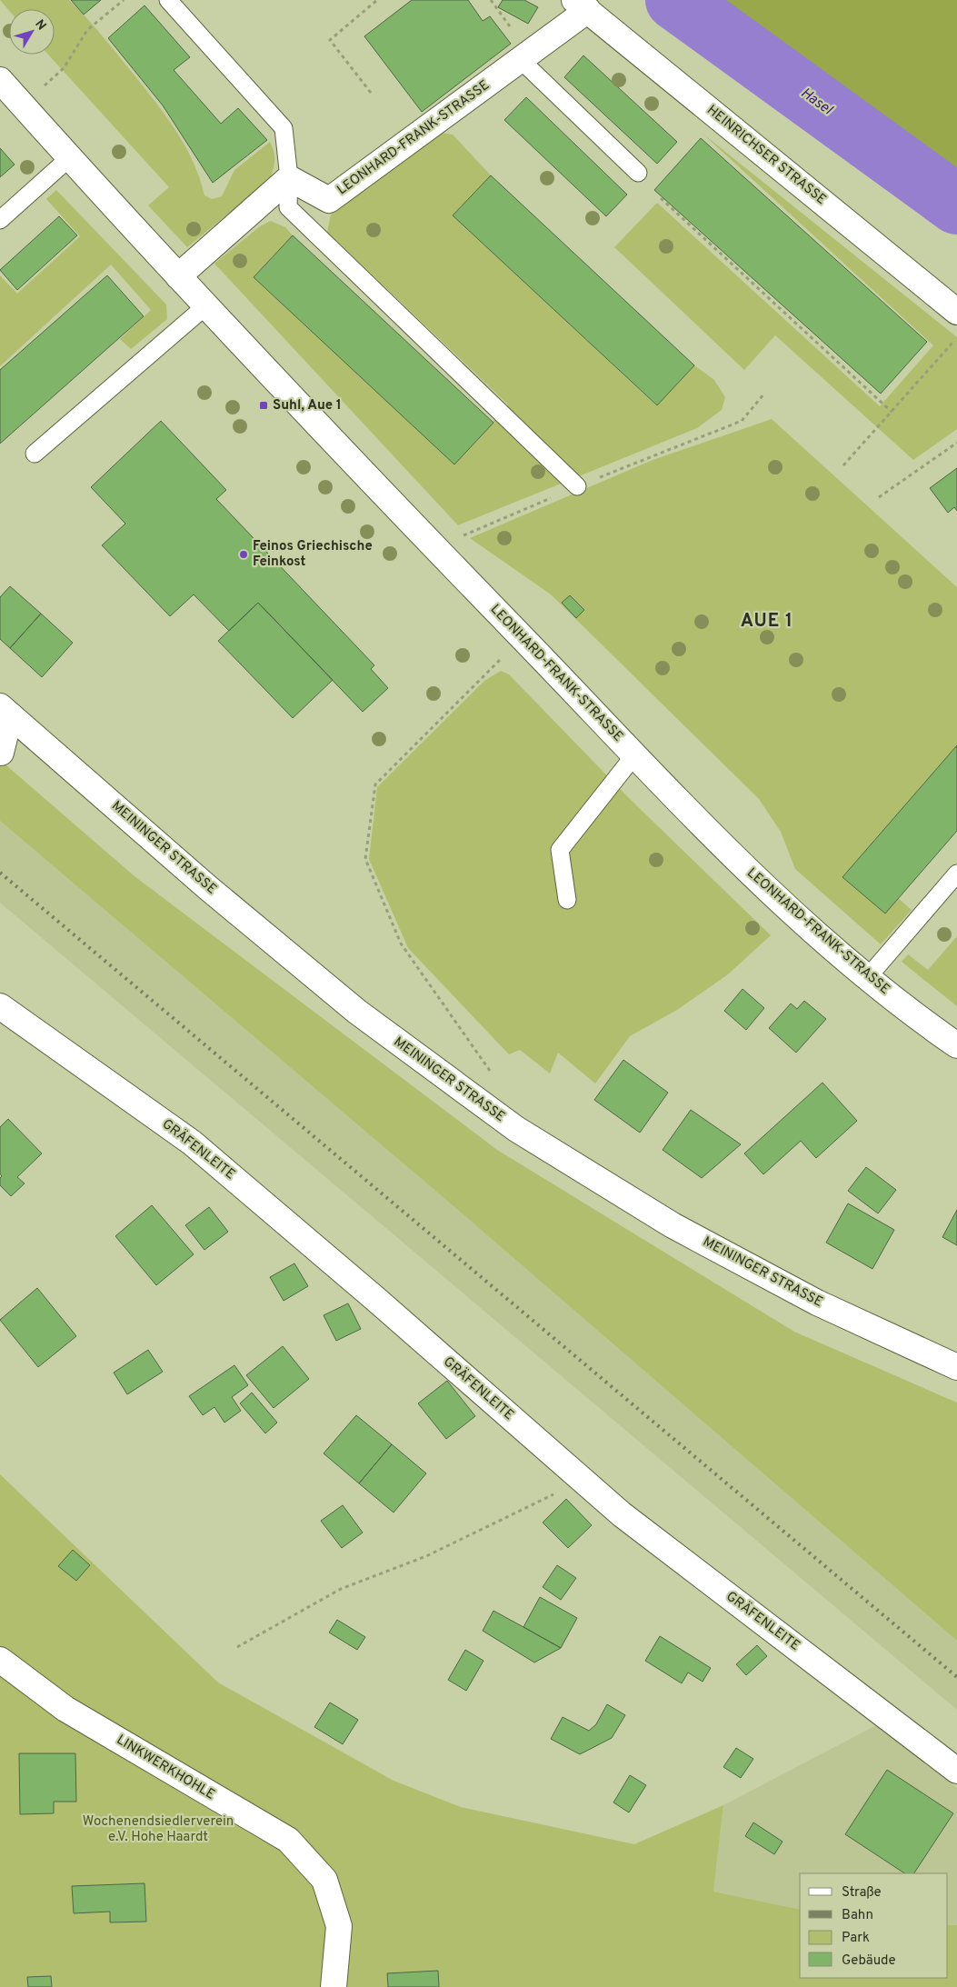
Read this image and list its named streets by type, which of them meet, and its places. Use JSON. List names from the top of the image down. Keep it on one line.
{"streets":{"street":["LEONHARD-FRANK-STRASSE","HEINRICHSER STRASSE","MEININGER STRASSE","GRÄFENLEITE","LINKWERKHOHLE"]},"crossings":[["LEONHARD-FRANK-STRASSE","HEINRICHSER STRASSE"]],"districts":["AUE 1"],"water":["Hasel"],"parks":["Wochenendsiedlerverein e.V. Hohe Haardt"],"places":{"transit":["Suhl, Aue 1"],"other":["Feinos Griechische Feinkost"]},"legend":["Straße","Bahn","Park","Gebäude"],"north":"top right"}
